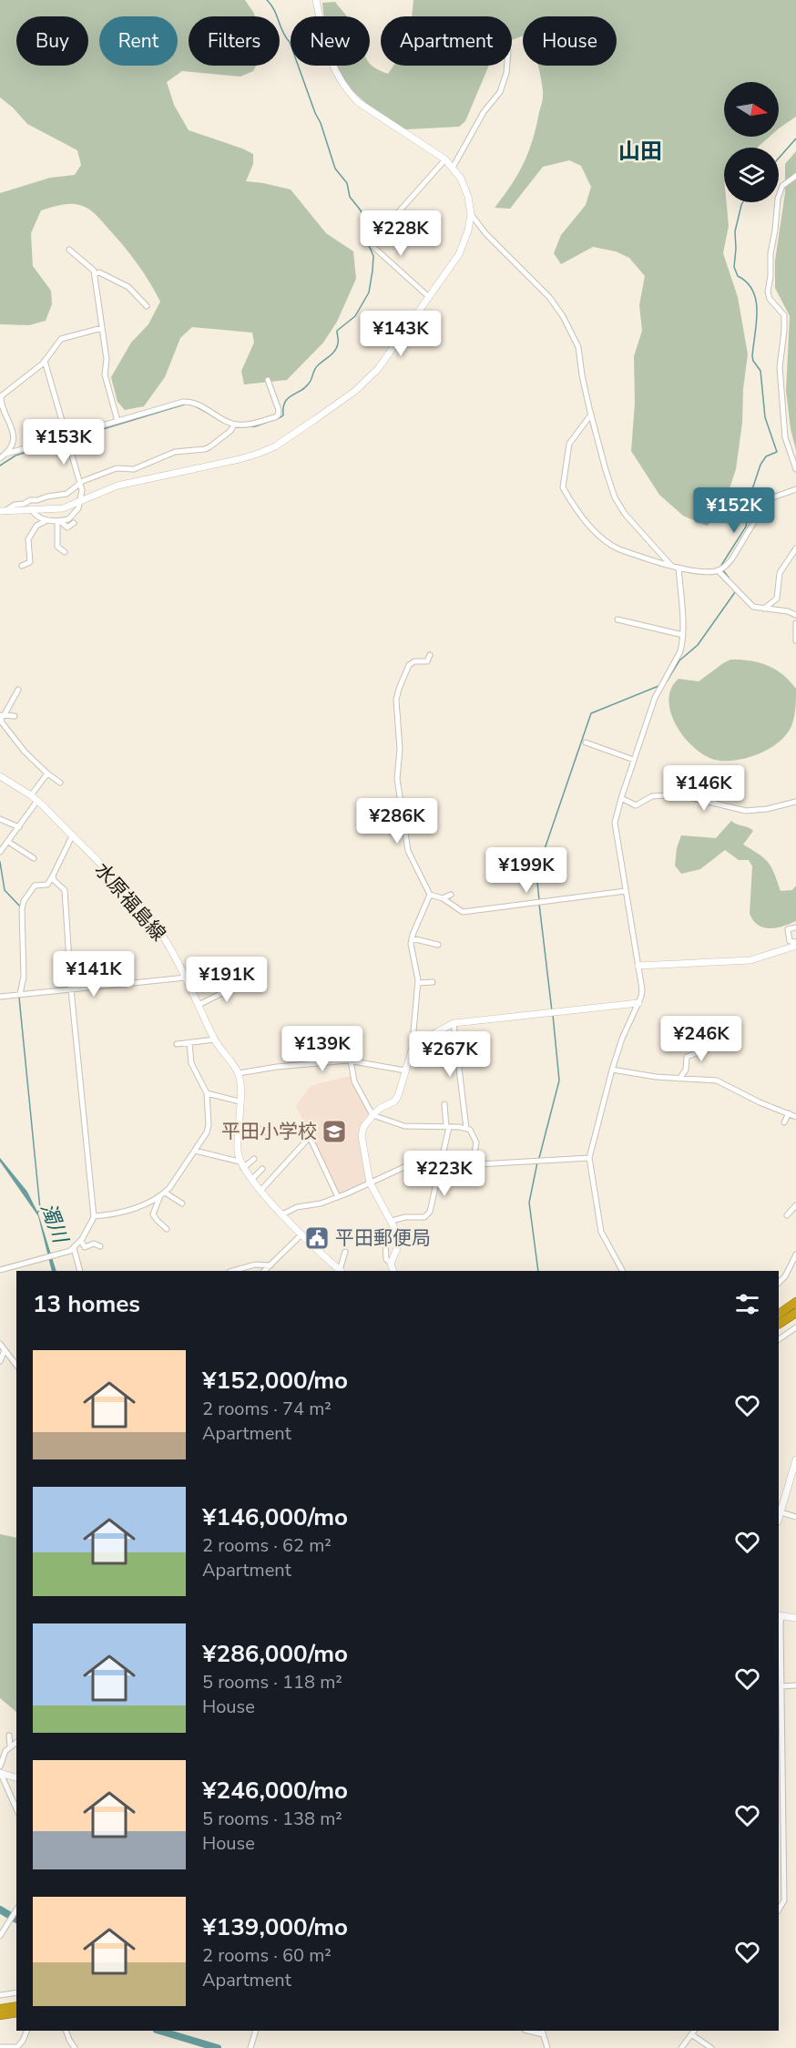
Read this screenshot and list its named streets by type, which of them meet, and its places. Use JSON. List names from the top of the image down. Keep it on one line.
{"streets":{"street":["水原福島線"]},"districts":["山田"],"water":["濁川"],"places":{"school or university":["平田小学校"],"public building":["平田郵便局"]},"north":"right","page":{"chip":["Buy","Rent","Filters","New","Apartment","House"],"price":["¥228K","¥143K","¥153K","¥152K","¥146K","¥286K","¥199K","¥141K","¥191K","¥246K","¥139K","¥267K","¥223K"],"heading":"13 homes","list":[{"name":"¥152,000/mo","note":"2 rooms · 74 m² · Apartment"},{"name":"¥146,000/mo","note":"2 rooms · 62 m² · Apartment"},{"name":"¥286,000/mo","note":"5 rooms · 118 m² · House"},{"name":"¥246,000/mo","note":"5 rooms · 138 m² · House"},{"name":"¥139,000/mo","note":"2 rooms · 60 m² · Apartment"}]}}
